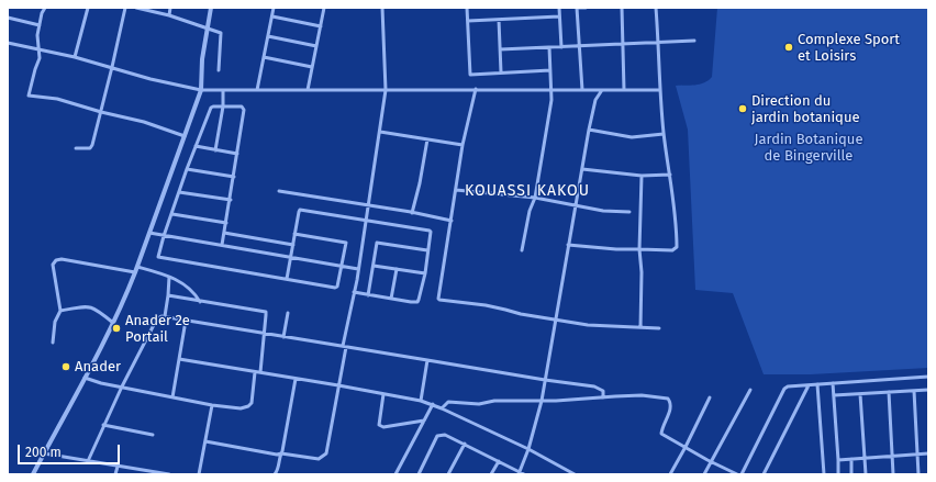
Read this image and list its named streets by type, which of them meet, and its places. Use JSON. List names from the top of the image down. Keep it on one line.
{"districts":["KOUASSI KAKOU"],"parks":["Jardin Botanique de Bingerville"],"places":["Complexe Sport et Loisirs","Direction du jardin botanique","Anader 2e Portail","Anader"],"scale_bar":"200 m"}
